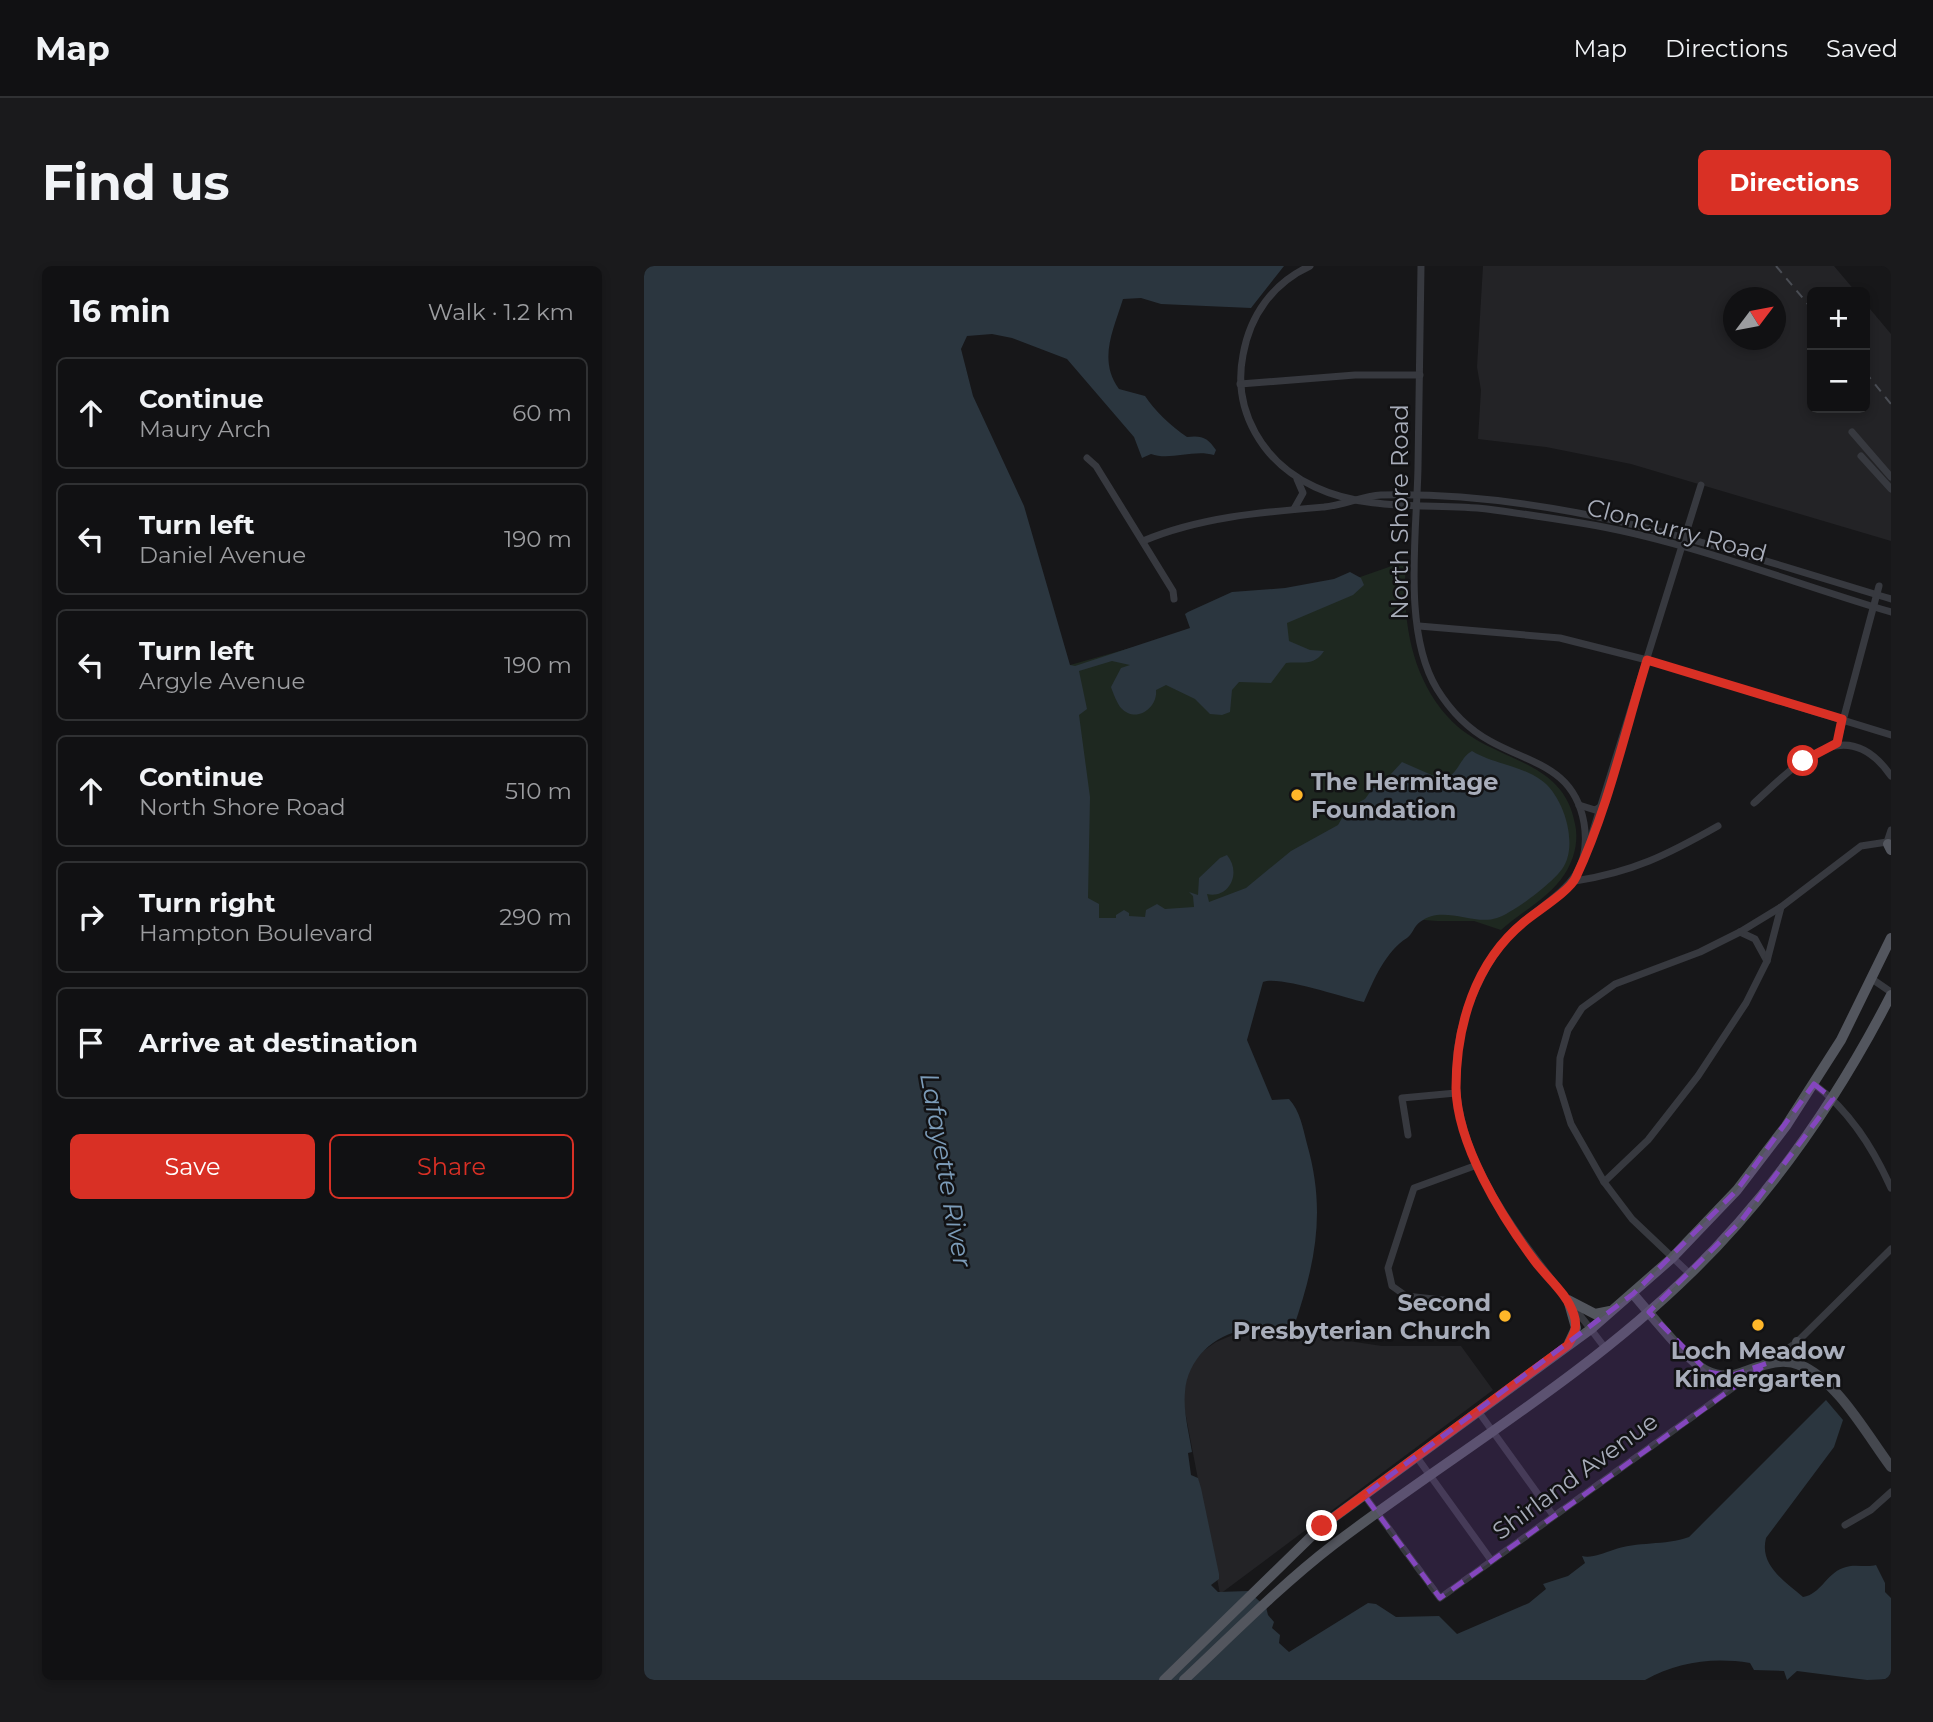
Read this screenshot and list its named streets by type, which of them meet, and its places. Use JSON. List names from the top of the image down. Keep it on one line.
{"streets":{"street":["North Shore Road","Cloncurry Road","Shirland Avenue"]},"crossings":[["North Shore Road","Cloncurry Road"]],"water":["Lafayette River"],"places":["The Hermitage Foundation","Second Presbyterian Church","Loch Meadow Kindergarten"],"north":"top right","page":{"header":"Map","nav":["Map","Directions","Saved"],"buttons":["Directions",["Save","Share"]],"title":"Find us","heading":["16 min","Walk · 1.2 km"],"map_buttons":["+","−"],"list":[["Continue","Maury Arch","60 m"],["Turn left","Daniel Avenue","190 m"],["Turn left","Argyle Avenue","190 m"],["Continue","North Shore Road","510 m"],["Turn right","Hampton Boulevard","290 m"],"Arrive at destination"]}}
